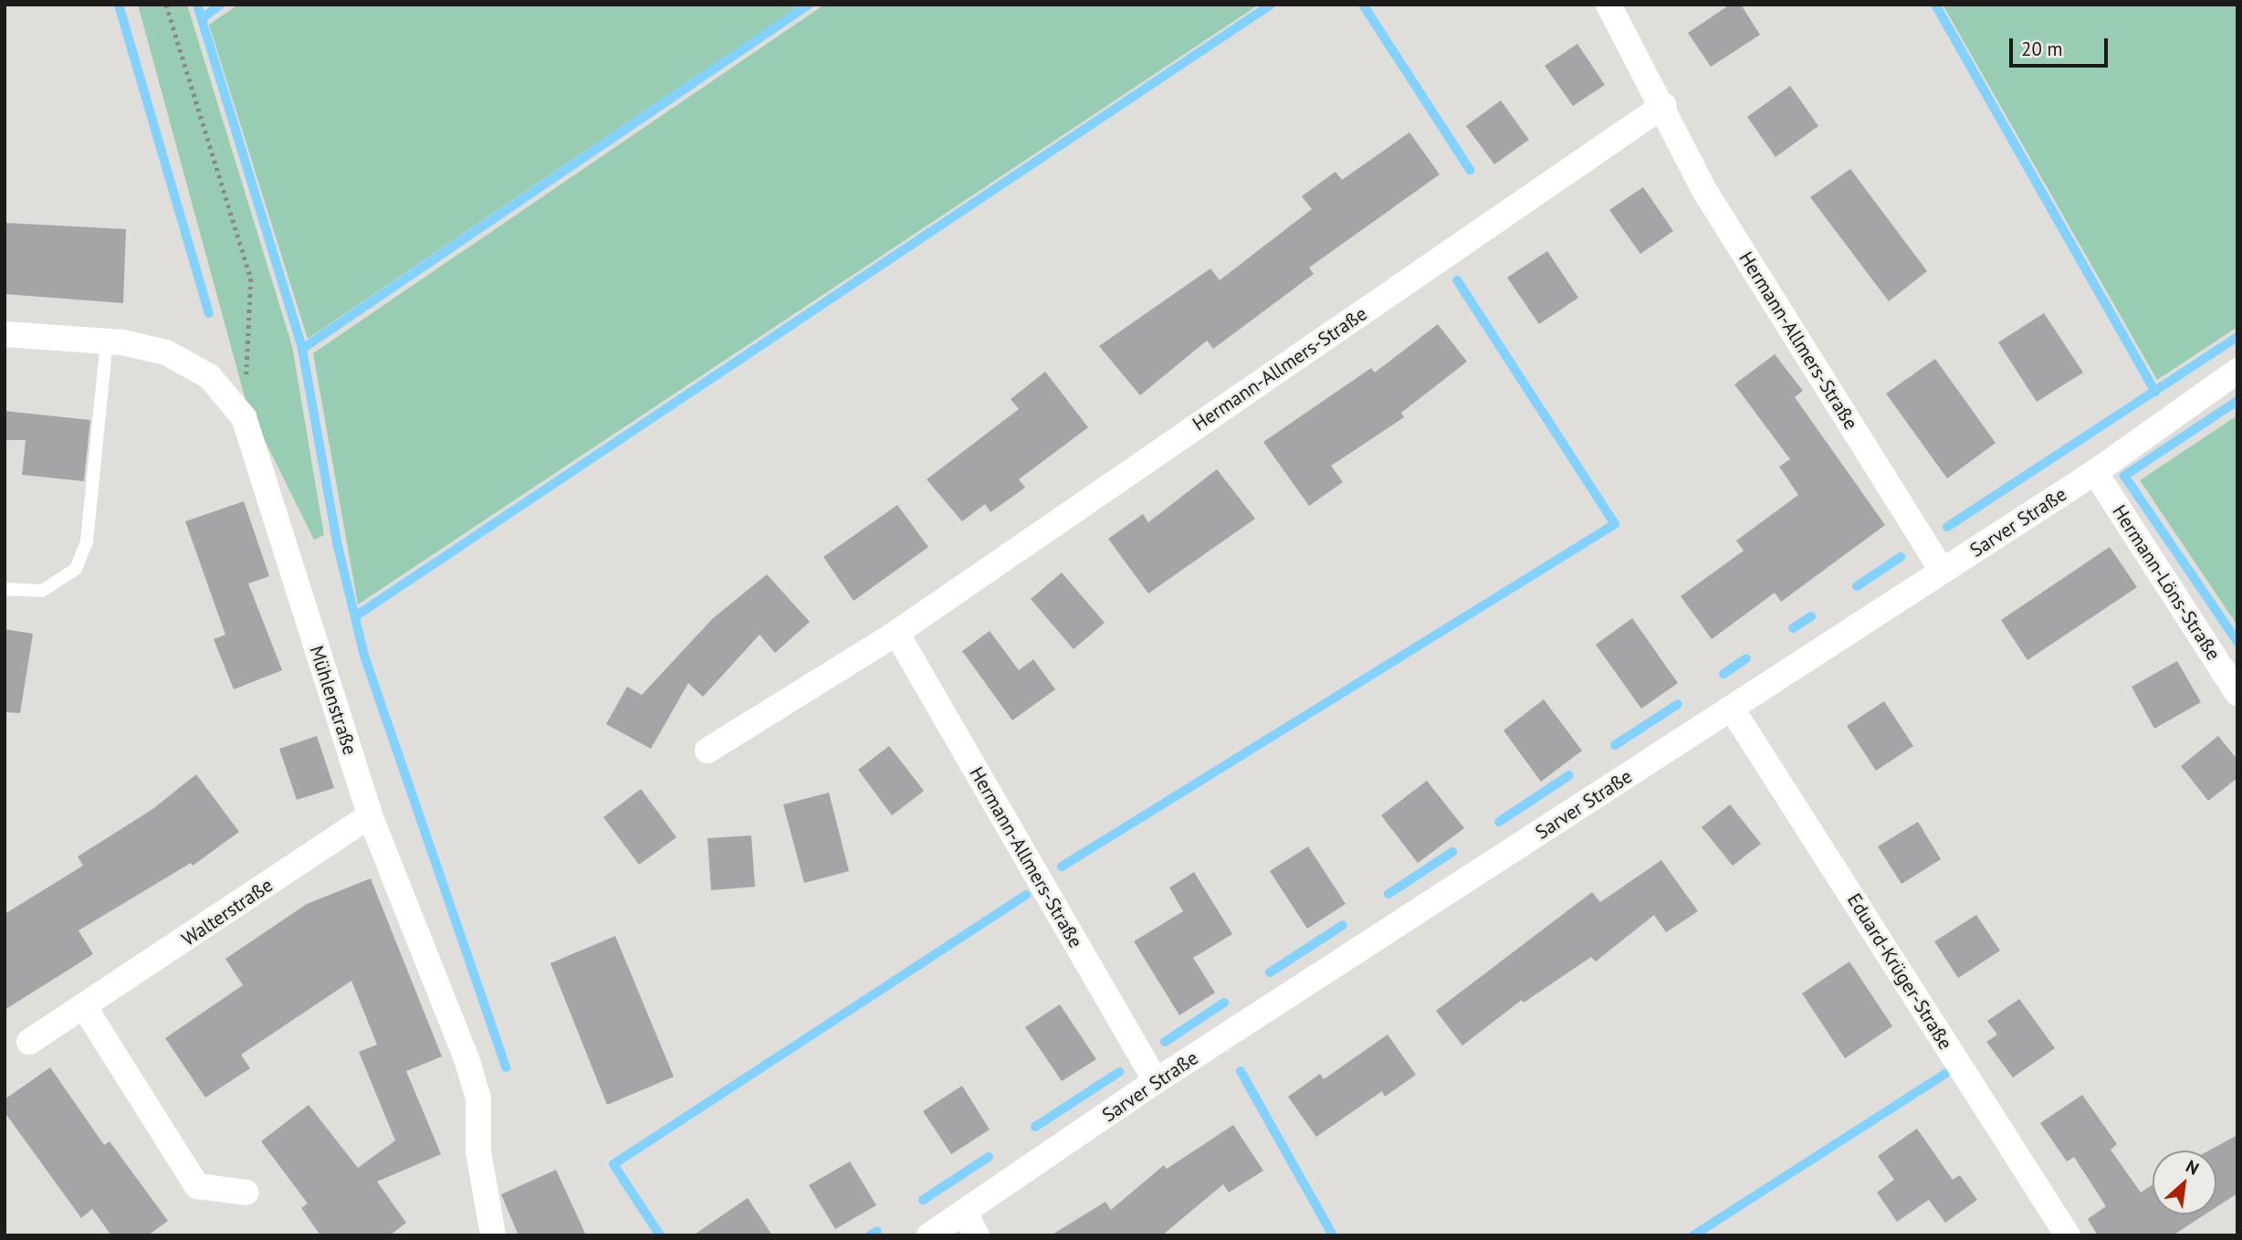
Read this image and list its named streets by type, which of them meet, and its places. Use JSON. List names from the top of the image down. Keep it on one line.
{"streets":{"street":["Hermann-Allmers-Straße","Sarver Straße","Hermann-Löns-Straße","Mühlenstraße","Walterstraße","Eduard-Krüger-Straße"]},"crossings":[["Hermann-Allmers-Straße","Sarver Straße"],["Sarver Straße","Hermann-Löns-Straße"],["Sarver Straße","Eduard-Krüger-Straße"],["Mühlenstraße","Walterstraße"]],"scale_bar":"20 m","north":"top right"}
